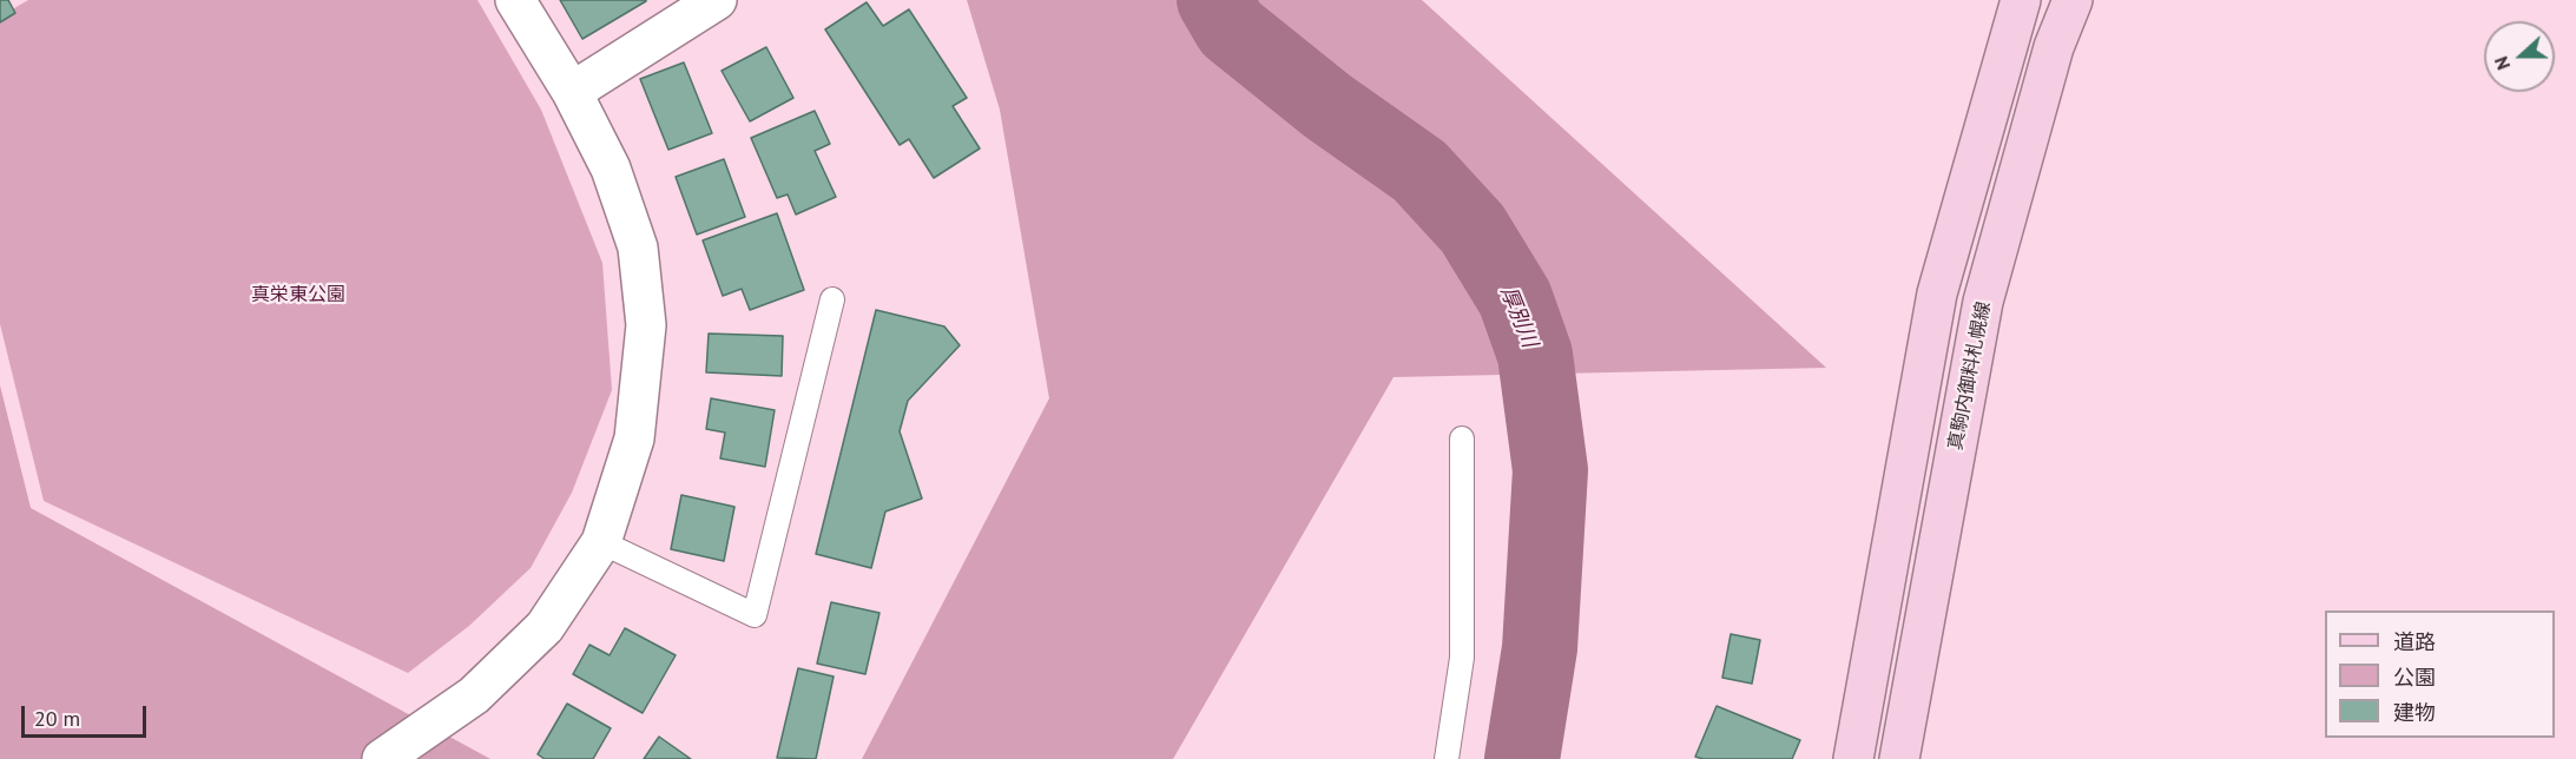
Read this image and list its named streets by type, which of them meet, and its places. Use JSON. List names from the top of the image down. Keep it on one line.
{"streets":{"main road":["真駒内御料札幌線"]},"water":["厚別川"],"parks":["真栄東公園"],"legend":["道路","公園","建物"],"scale_bar":"20 m","north":"left"}
